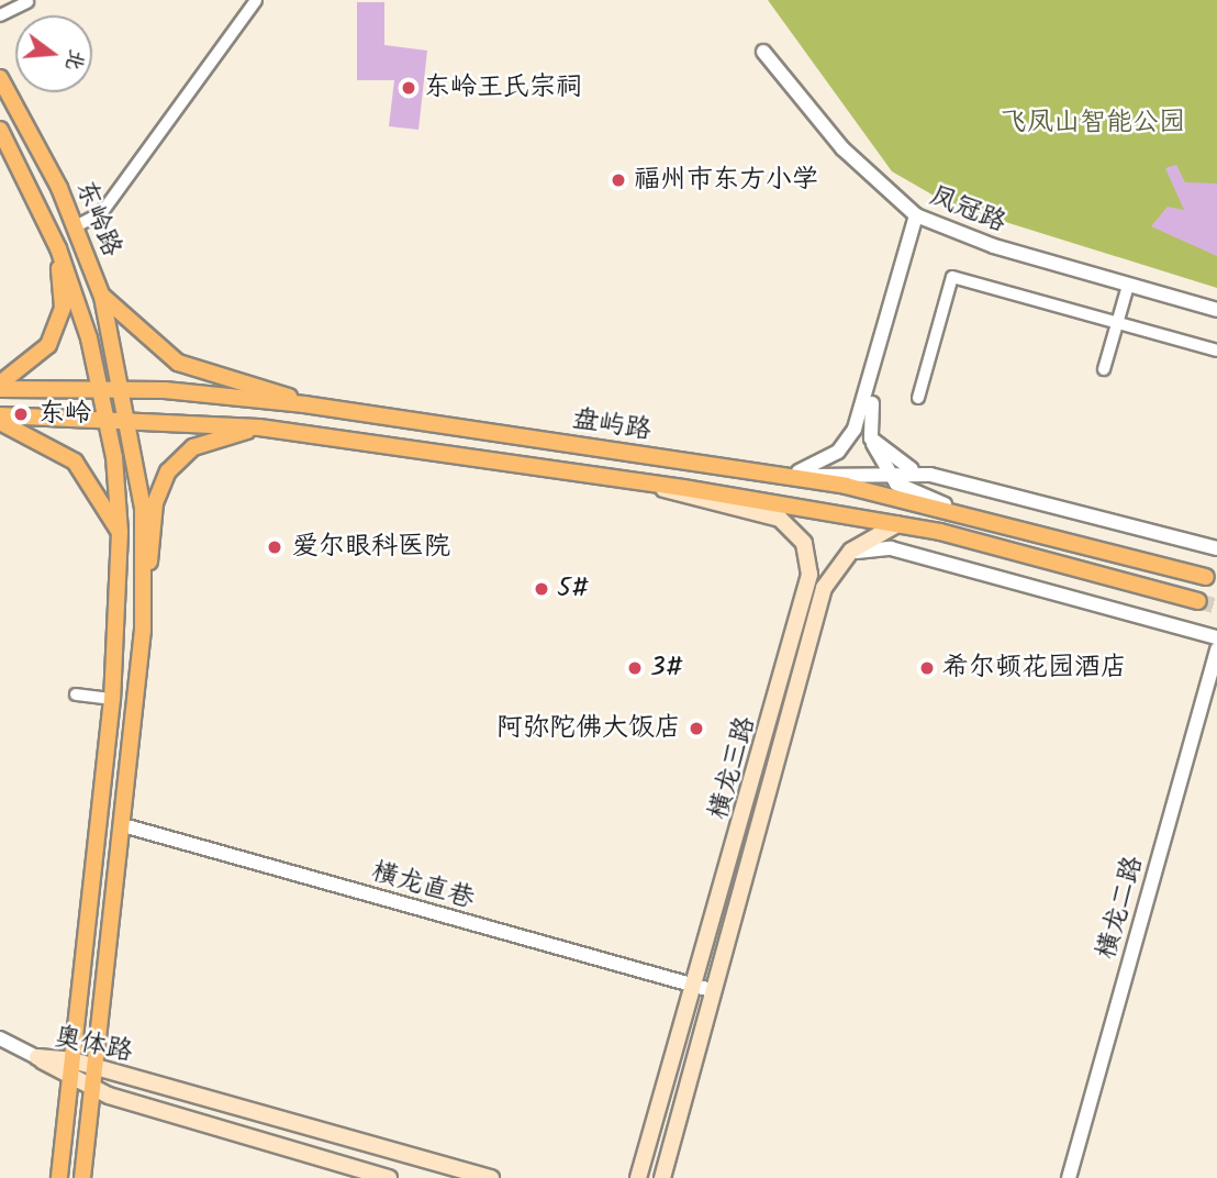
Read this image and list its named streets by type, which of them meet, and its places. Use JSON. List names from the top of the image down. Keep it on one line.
{"streets":{"main road":["东岭路","盘屿路","横龙三路","奥体路"],"street":["凤冠路","横龙直巷","横龙二路"]},"crossings":[["东岭路","盘屿路"],["东岭路","奥体路"],["盘屿路","横龙三路"],["横龙三路","横龙直巷"]],"parks":["飞凤山智能公园"],"places":["东岭王氏宗祠","福州市东方小学","东岭","爱尔眼科医院","5#","3#","希尔顿花园酒店","阿弥陀佛大饭店"],"north":"right"}
